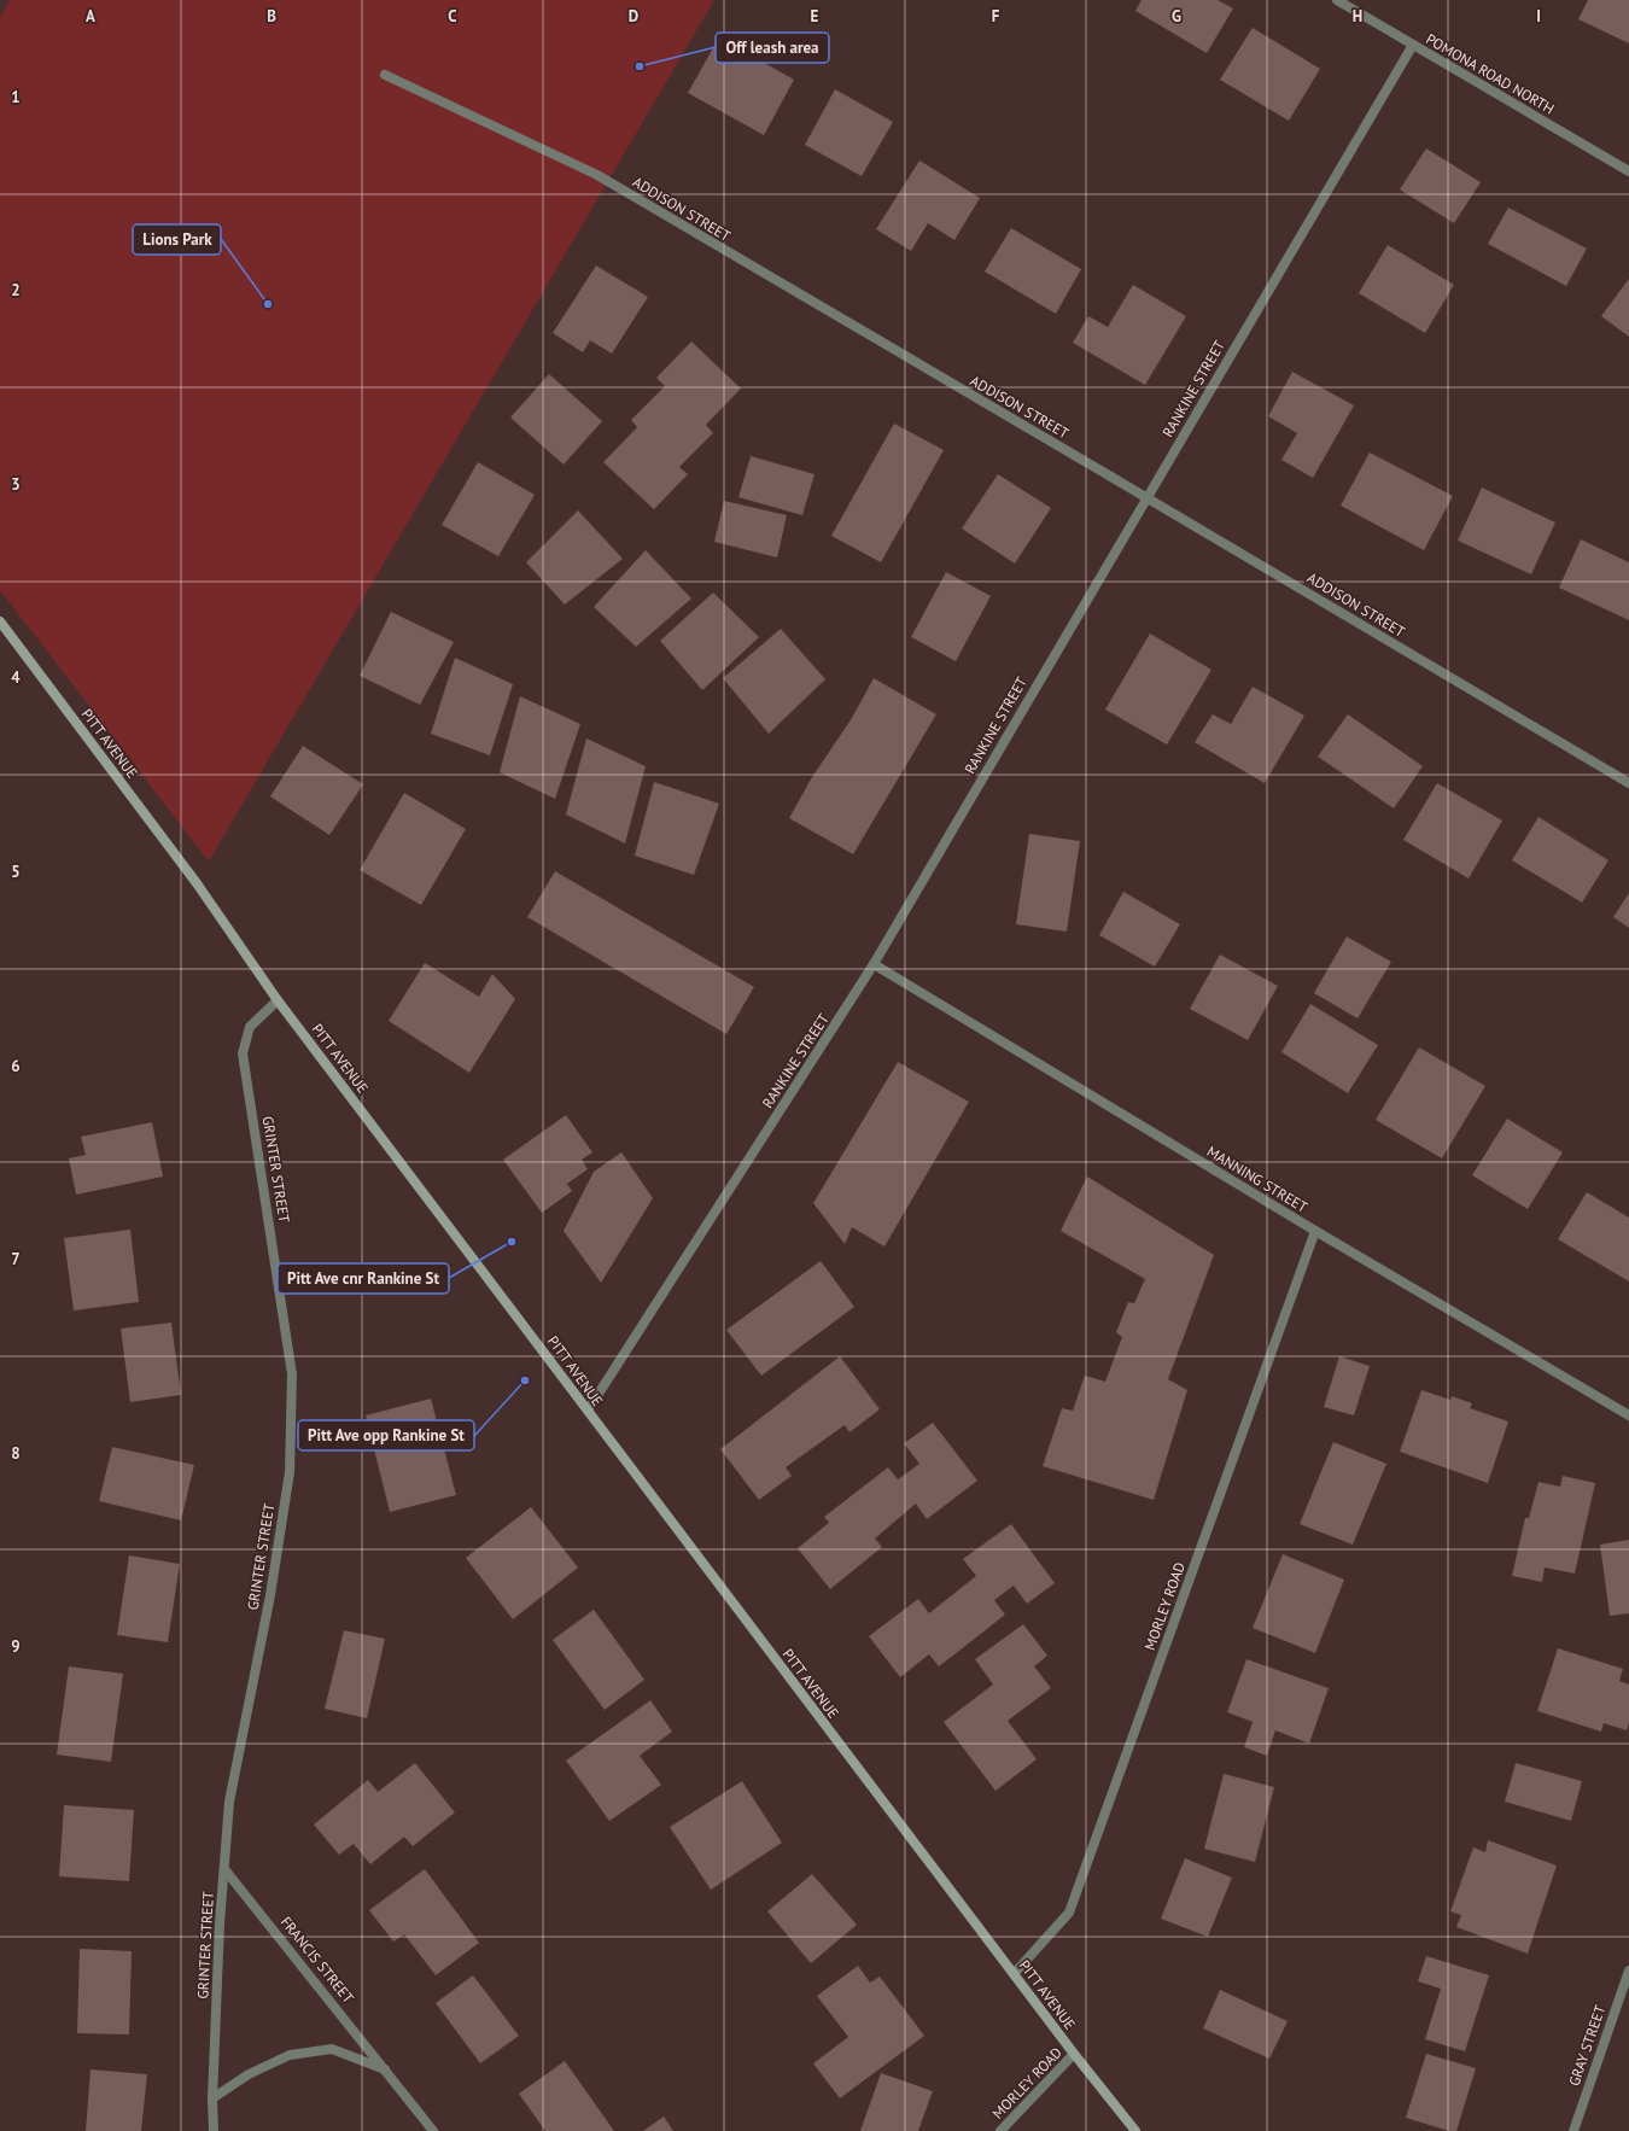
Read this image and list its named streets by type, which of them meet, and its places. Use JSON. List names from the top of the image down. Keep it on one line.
{"streets":{"street":["POMONA ROAD NORTH","ADDISON STREET","RANKINE STREET","PITT AVENUE","GRINTER STREET","MANNING STREET","MORLEY ROAD","FRANCIS STREET","GRAY STREET"]},"crossings":[["POMONA ROAD NORTH","RANKINE STREET"],["ADDISON STREET","RANKINE STREET"],["RANKINE STREET","PITT AVENUE"],["RANKINE STREET","MANNING STREET"],["PITT AVENUE","GRINTER STREET"],["PITT AVENUE","MORLEY ROAD"],["GRINTER STREET","FRANCIS STREET"],["MANNING STREET","MORLEY ROAD"]],"places":["Off leash area","Lions Park","Pitt Ave cnr Rankine St","Pitt Ave opp Rankine St"],"grid":{"columns":["A","B","C","D","E","F","G","H","I"],"rows":["1","2","3","4","5","6","7","8","9"]}}
